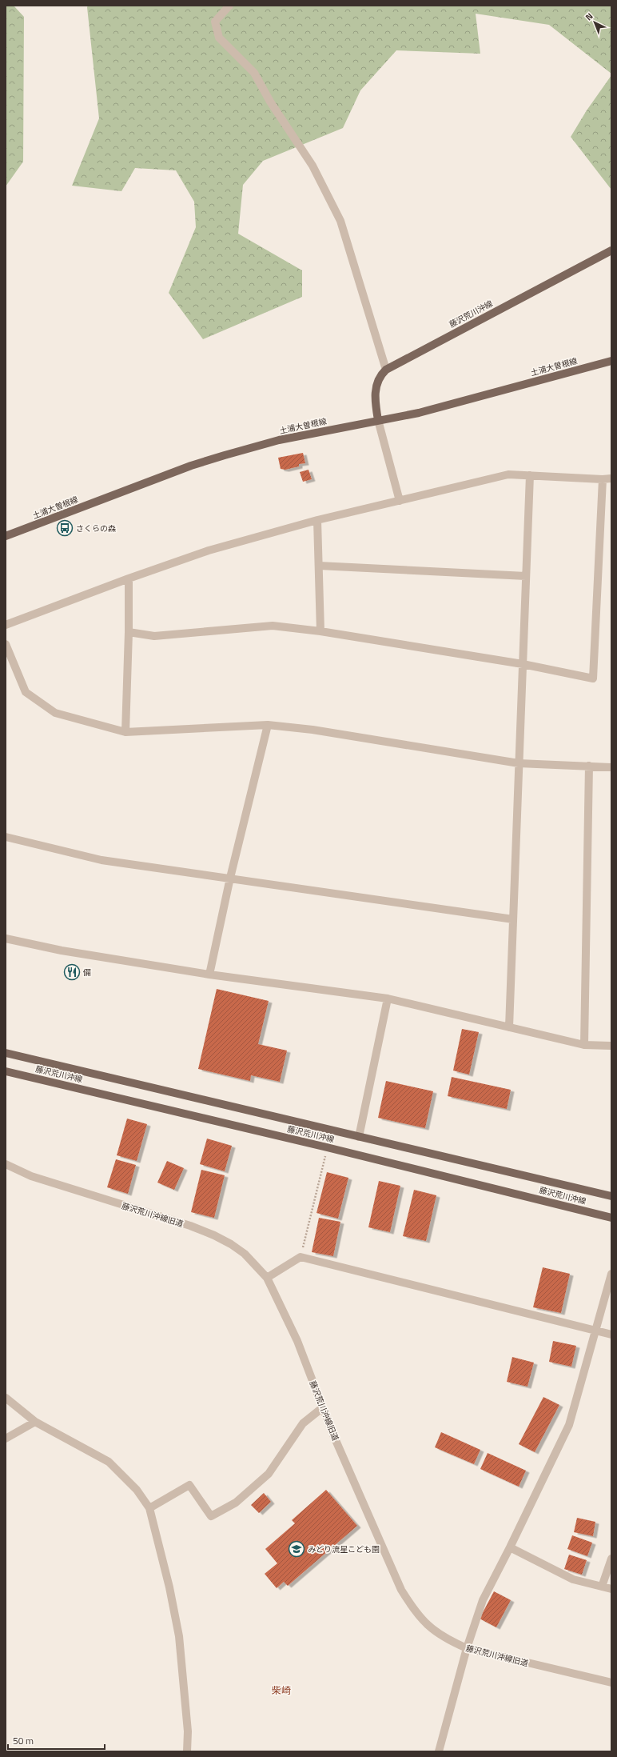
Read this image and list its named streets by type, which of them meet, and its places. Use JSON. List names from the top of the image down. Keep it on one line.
{"streets":{"main road":["藤沢荒川沖線","土浦大曽根線"],"street":["藤沢荒川沖線旧道"]},"crossings":[["藤沢荒川沖線","土浦大曽根線"]],"districts":["柴崎"],"places":{"bus stop":["さくらの森"],"restaurant":["備"],"school or university":["みどり流星こども園"]},"scale_bar":"50 m","north":"top left"}
